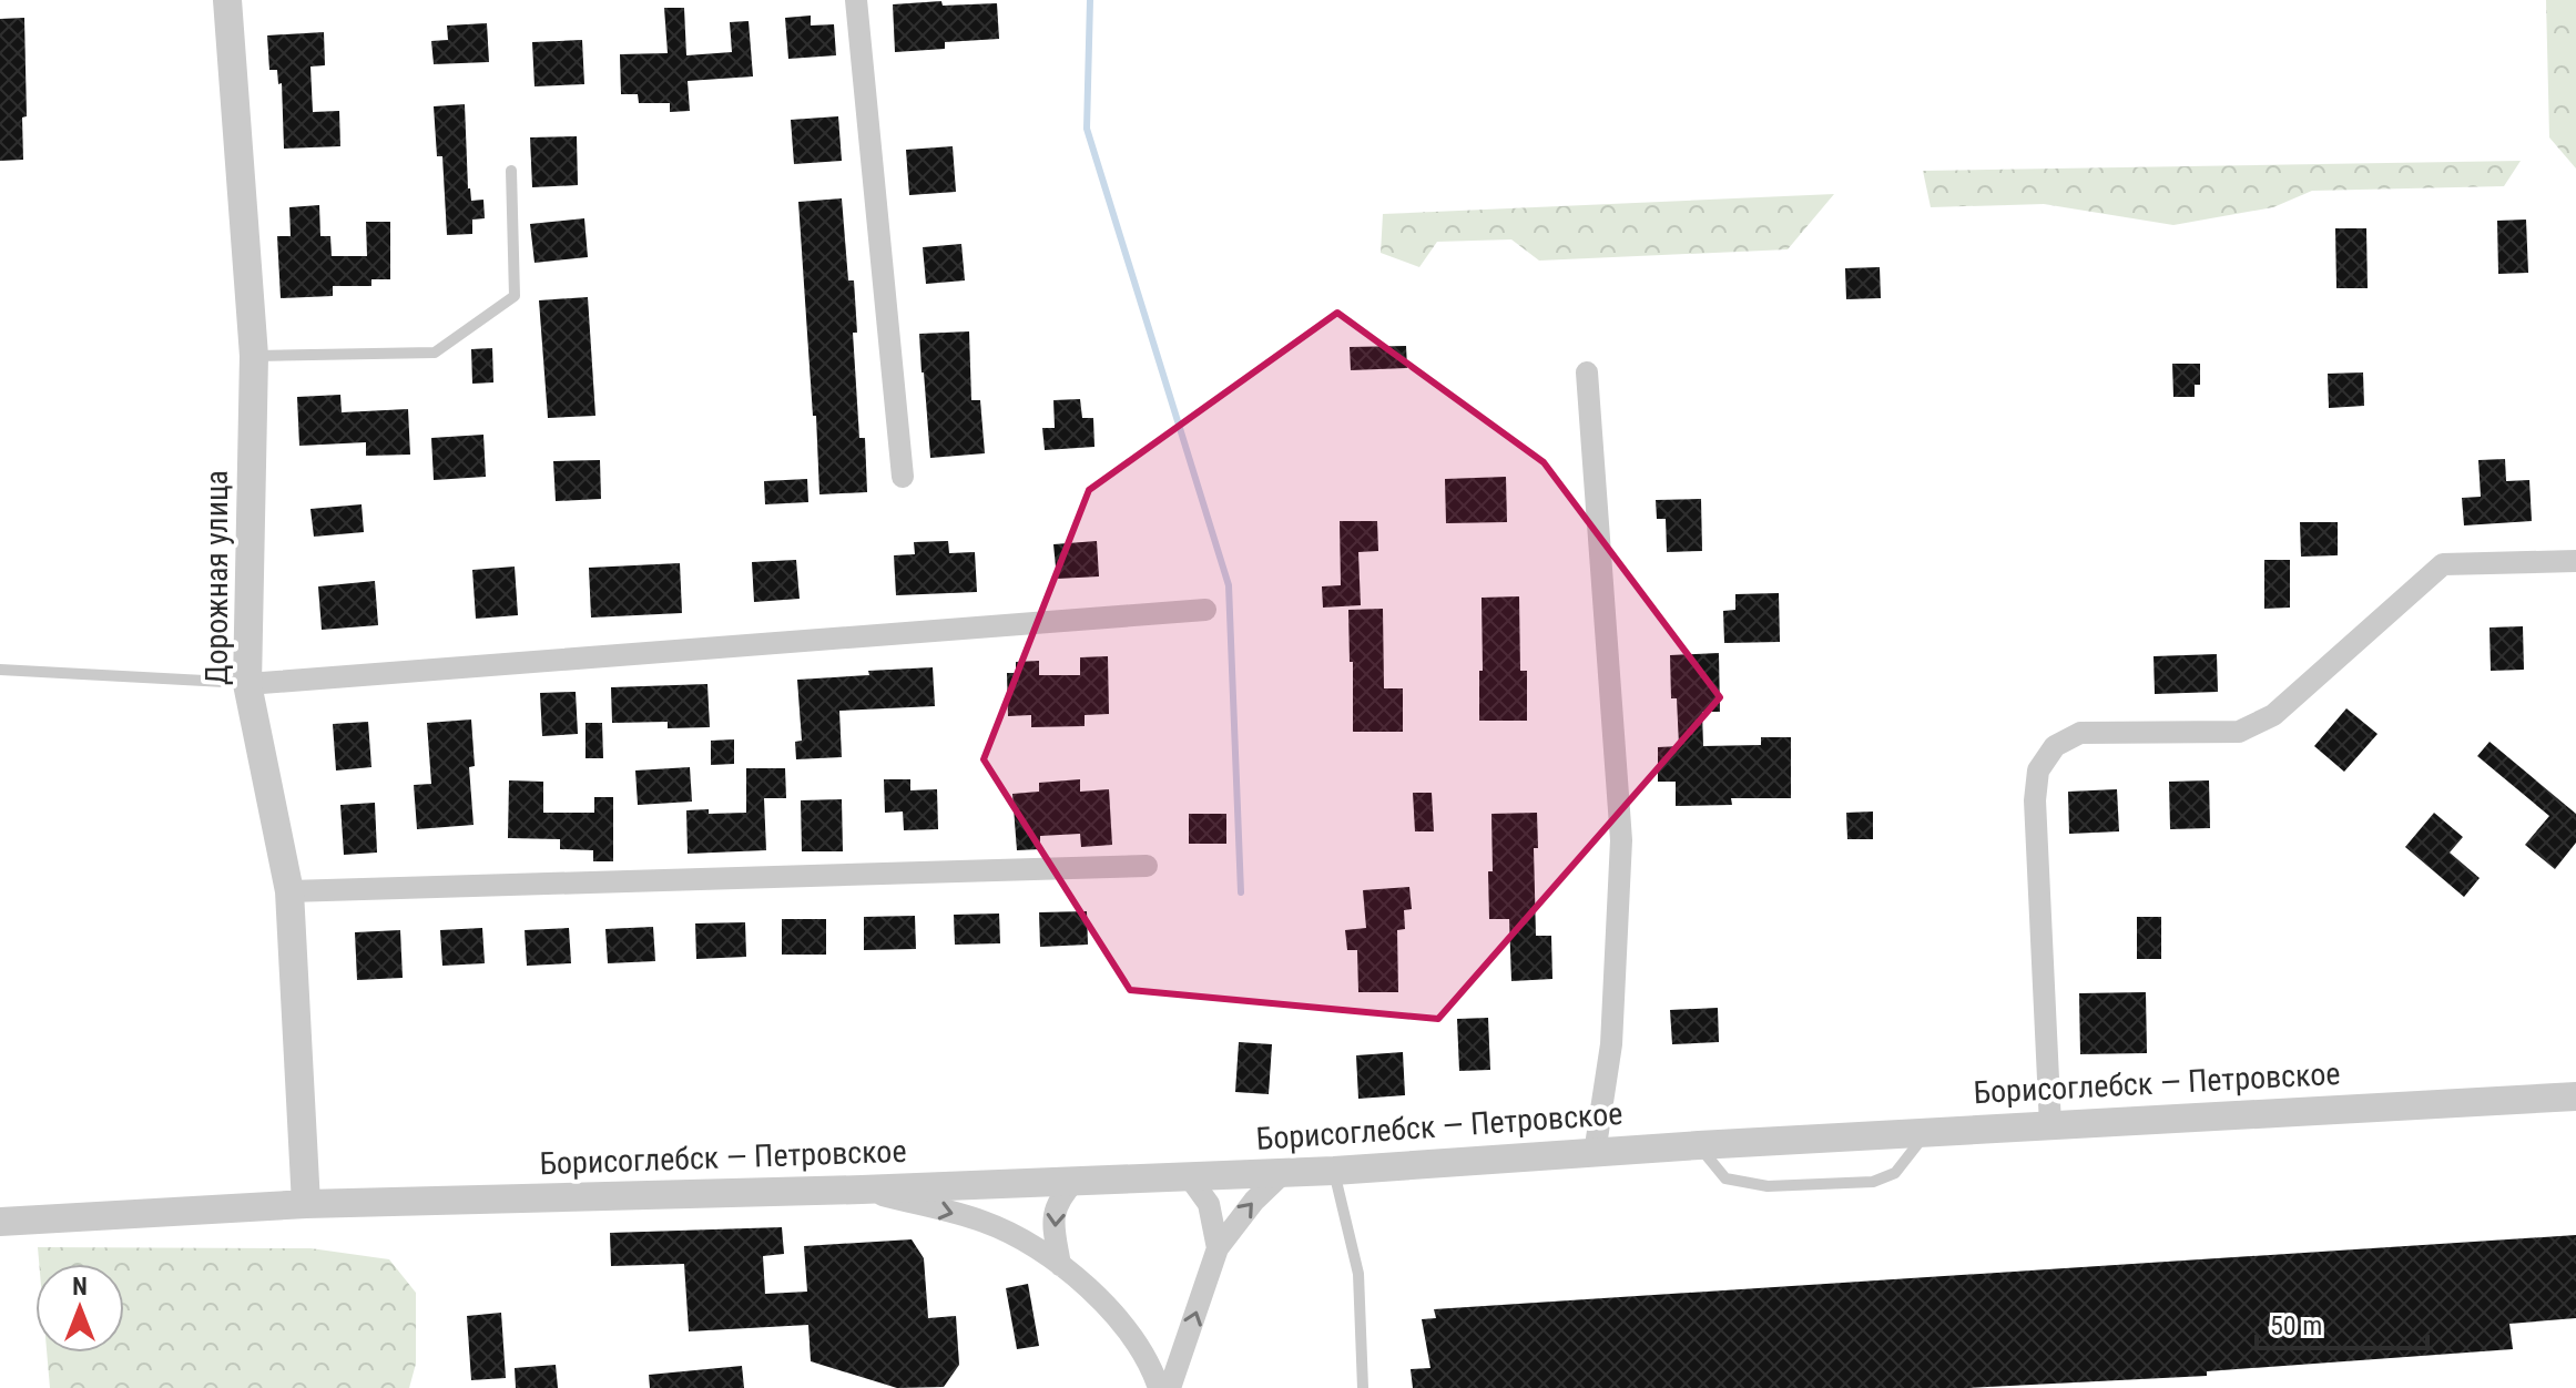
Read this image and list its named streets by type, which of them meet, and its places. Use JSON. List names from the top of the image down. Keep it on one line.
{"streets":{"street":["Дорожная улица","Борисоглебск — Петровское"]},"crossings":[["Дорожная улица","Борисоглебск — Петровское"]],"scale_bar":"50 m","north":"top"}
